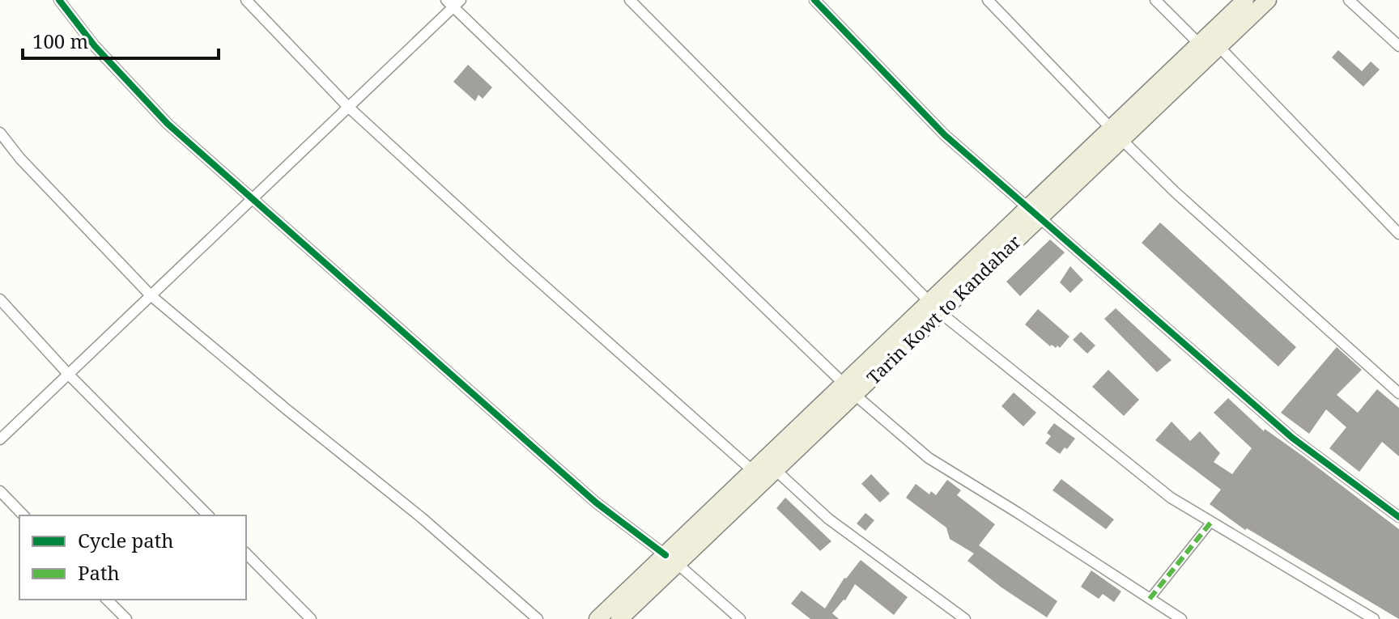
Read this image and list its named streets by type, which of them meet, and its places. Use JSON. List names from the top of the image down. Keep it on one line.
{"streets":{"main road":["Tarin Kowt to Kandahar"]},"legend":["Cycle path","Path"],"scale_bar":"100 m"}
